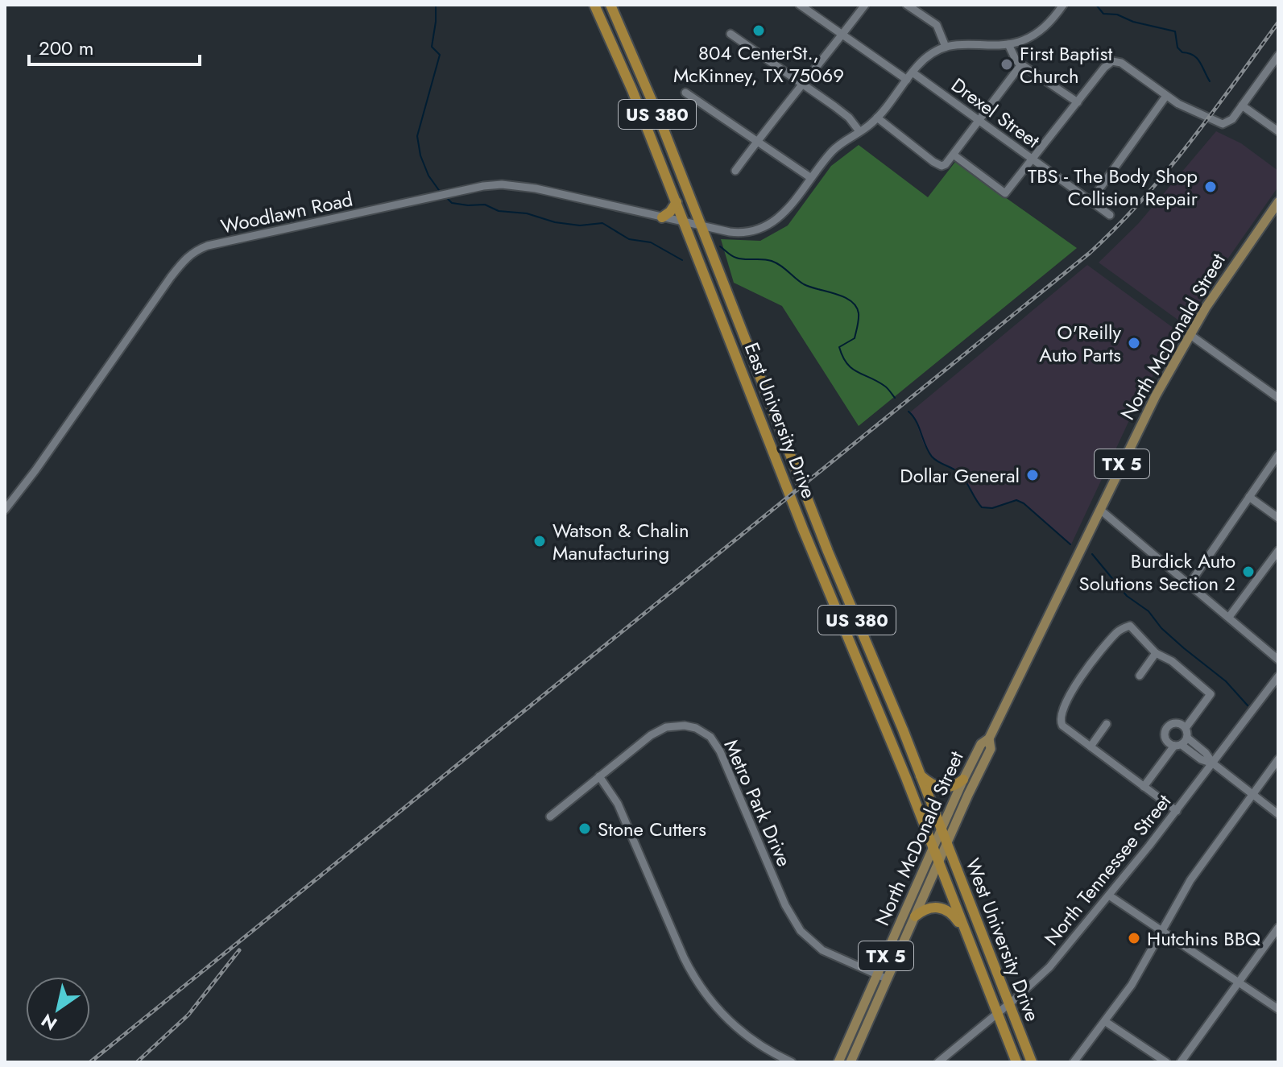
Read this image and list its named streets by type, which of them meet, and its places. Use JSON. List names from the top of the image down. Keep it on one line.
{"streets":{"highway":["US 380","East University Drive","West University Drive"],"main road":["North McDonald Street","TX 5"],"street":["Drexel Street","Woodlawn Road","Metro Park Drive","North Tennessee Street"]},"crossings":[["Drexel Street","Woodlawn Road"],["Woodlawn Road","East University Drive"],["North McDonald Street","East University Drive"],["North McDonald Street","Metro Park Drive"],["North McDonald Street","West University Drive"],["East University Drive","West University Drive"],["North Tennessee Street","West University Drive"]],"places":["804 CenterSt., McKinney, TX 75069","First Baptist Church","TBS - The Body Shop Collision Repair","O'Reilly Auto Parts","Dollar General","Watson & Chalin Manufacturing","Burdick Auto Solutions Section 2","Stone Cutters","Hutchins BBQ"],"scale_bar":"200 m","north":"bottom left"}
